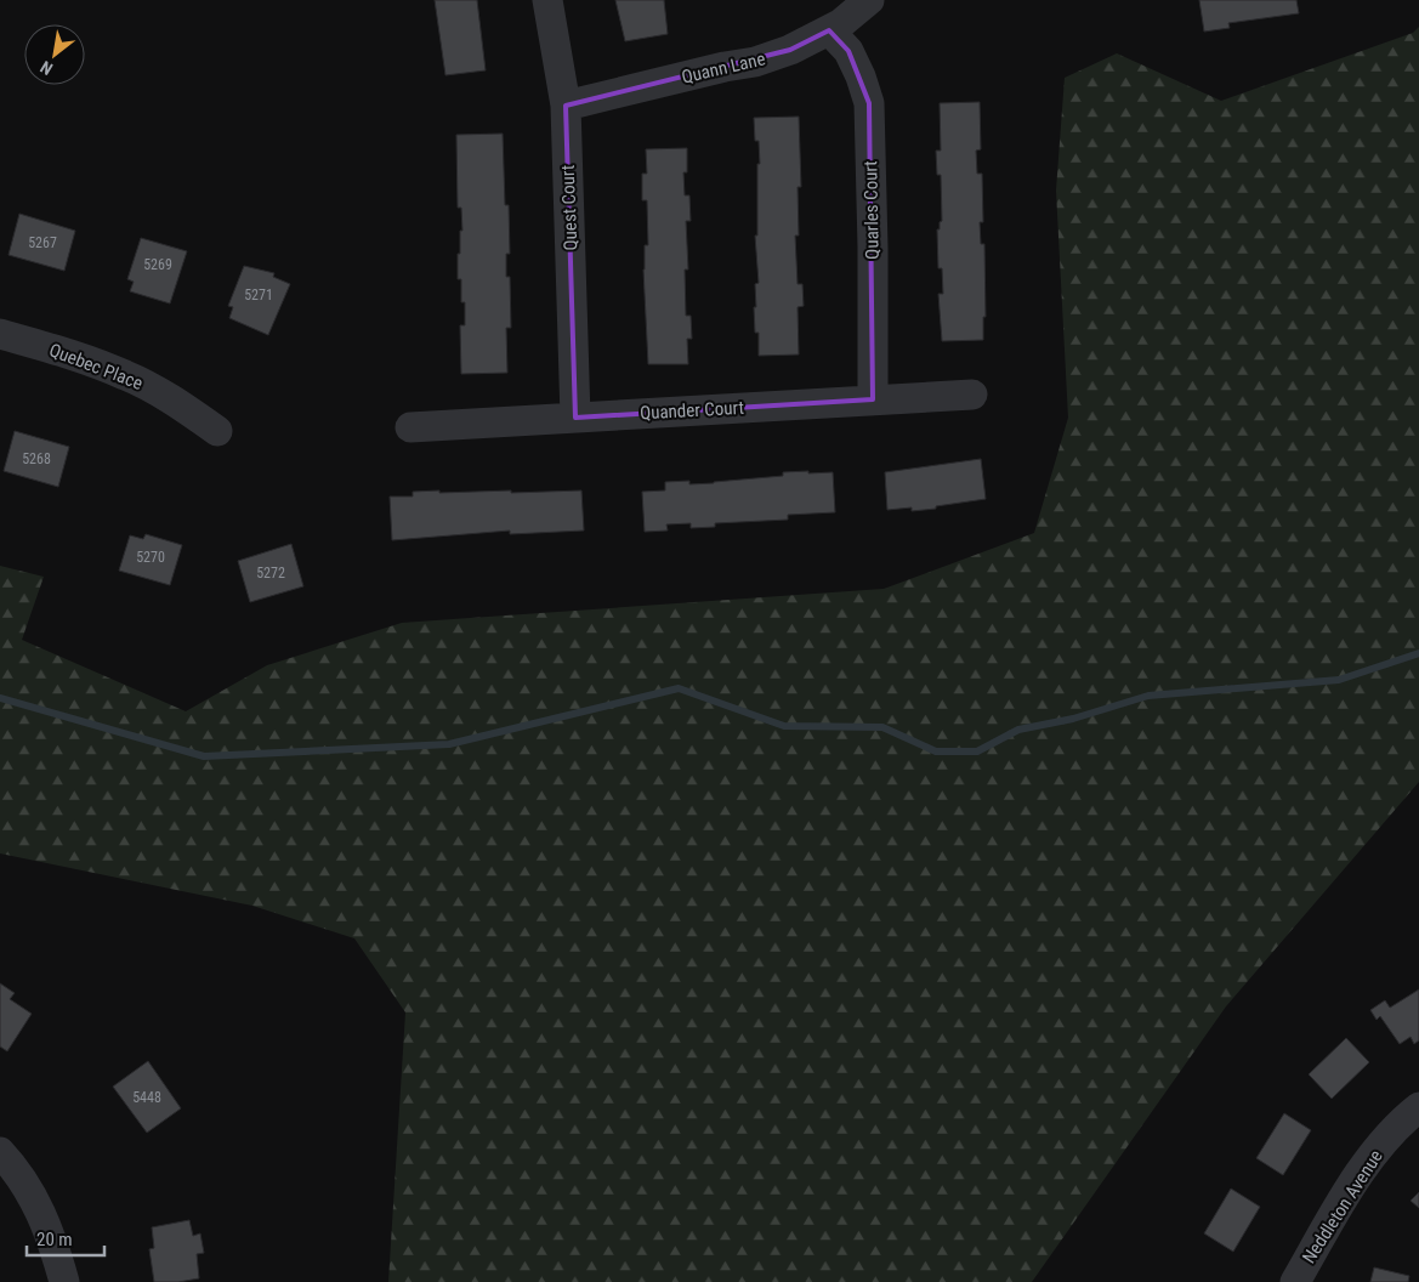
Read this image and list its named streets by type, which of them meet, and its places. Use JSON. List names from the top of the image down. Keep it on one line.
{"streets":{"street":["Quann Lane","Quest Court","Quarles Court","Quebec Place","Quander Court","Neddleton Avenue"]},"crossings":[["Quann Lane","Quest Court"],["Quann Lane","Quarles Court"],["Quest Court","Quander Court"],["Quarles Court","Quander Court"]],"house_numbers":["5267","5269","5271","5268","5270","5272","5448"],"scale_bar":"20 m","north":"bottom left"}
